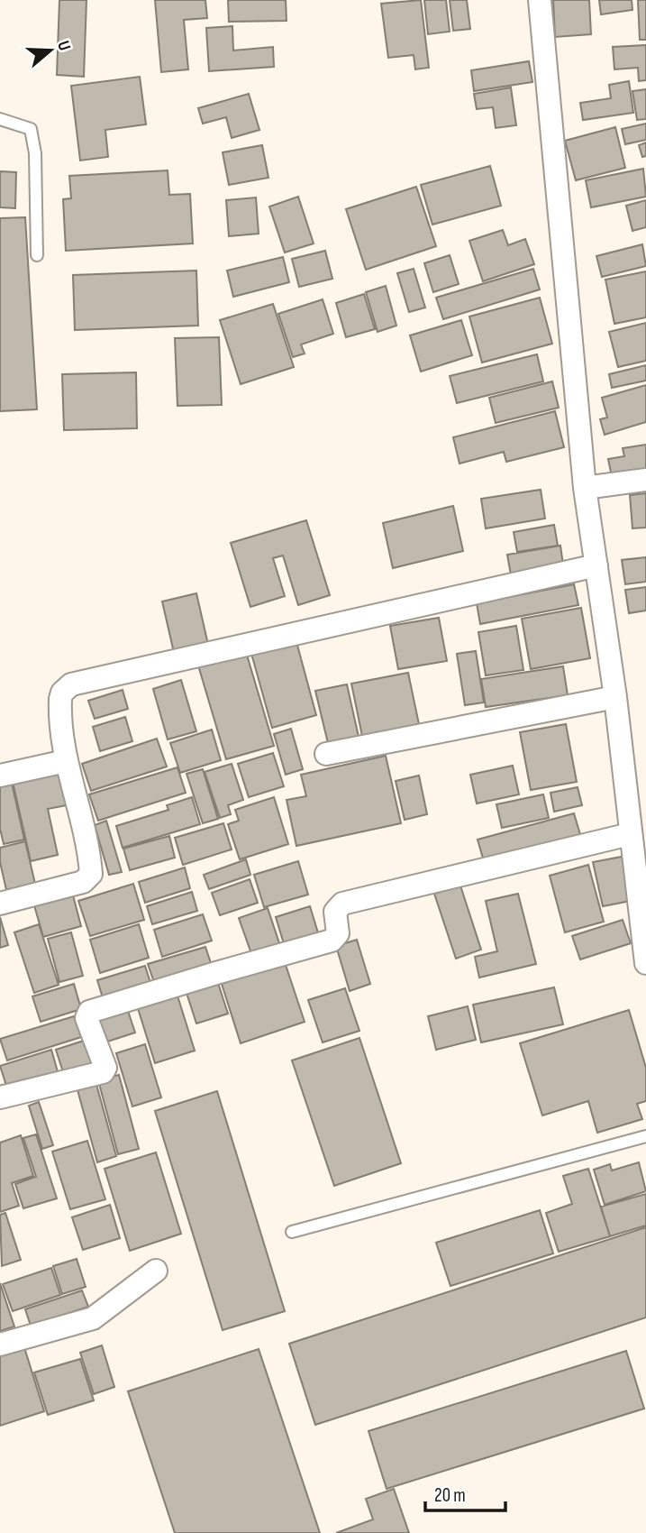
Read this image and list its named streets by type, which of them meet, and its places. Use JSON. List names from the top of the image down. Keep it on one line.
{"scale_bar":"20 m","north":"right"}
